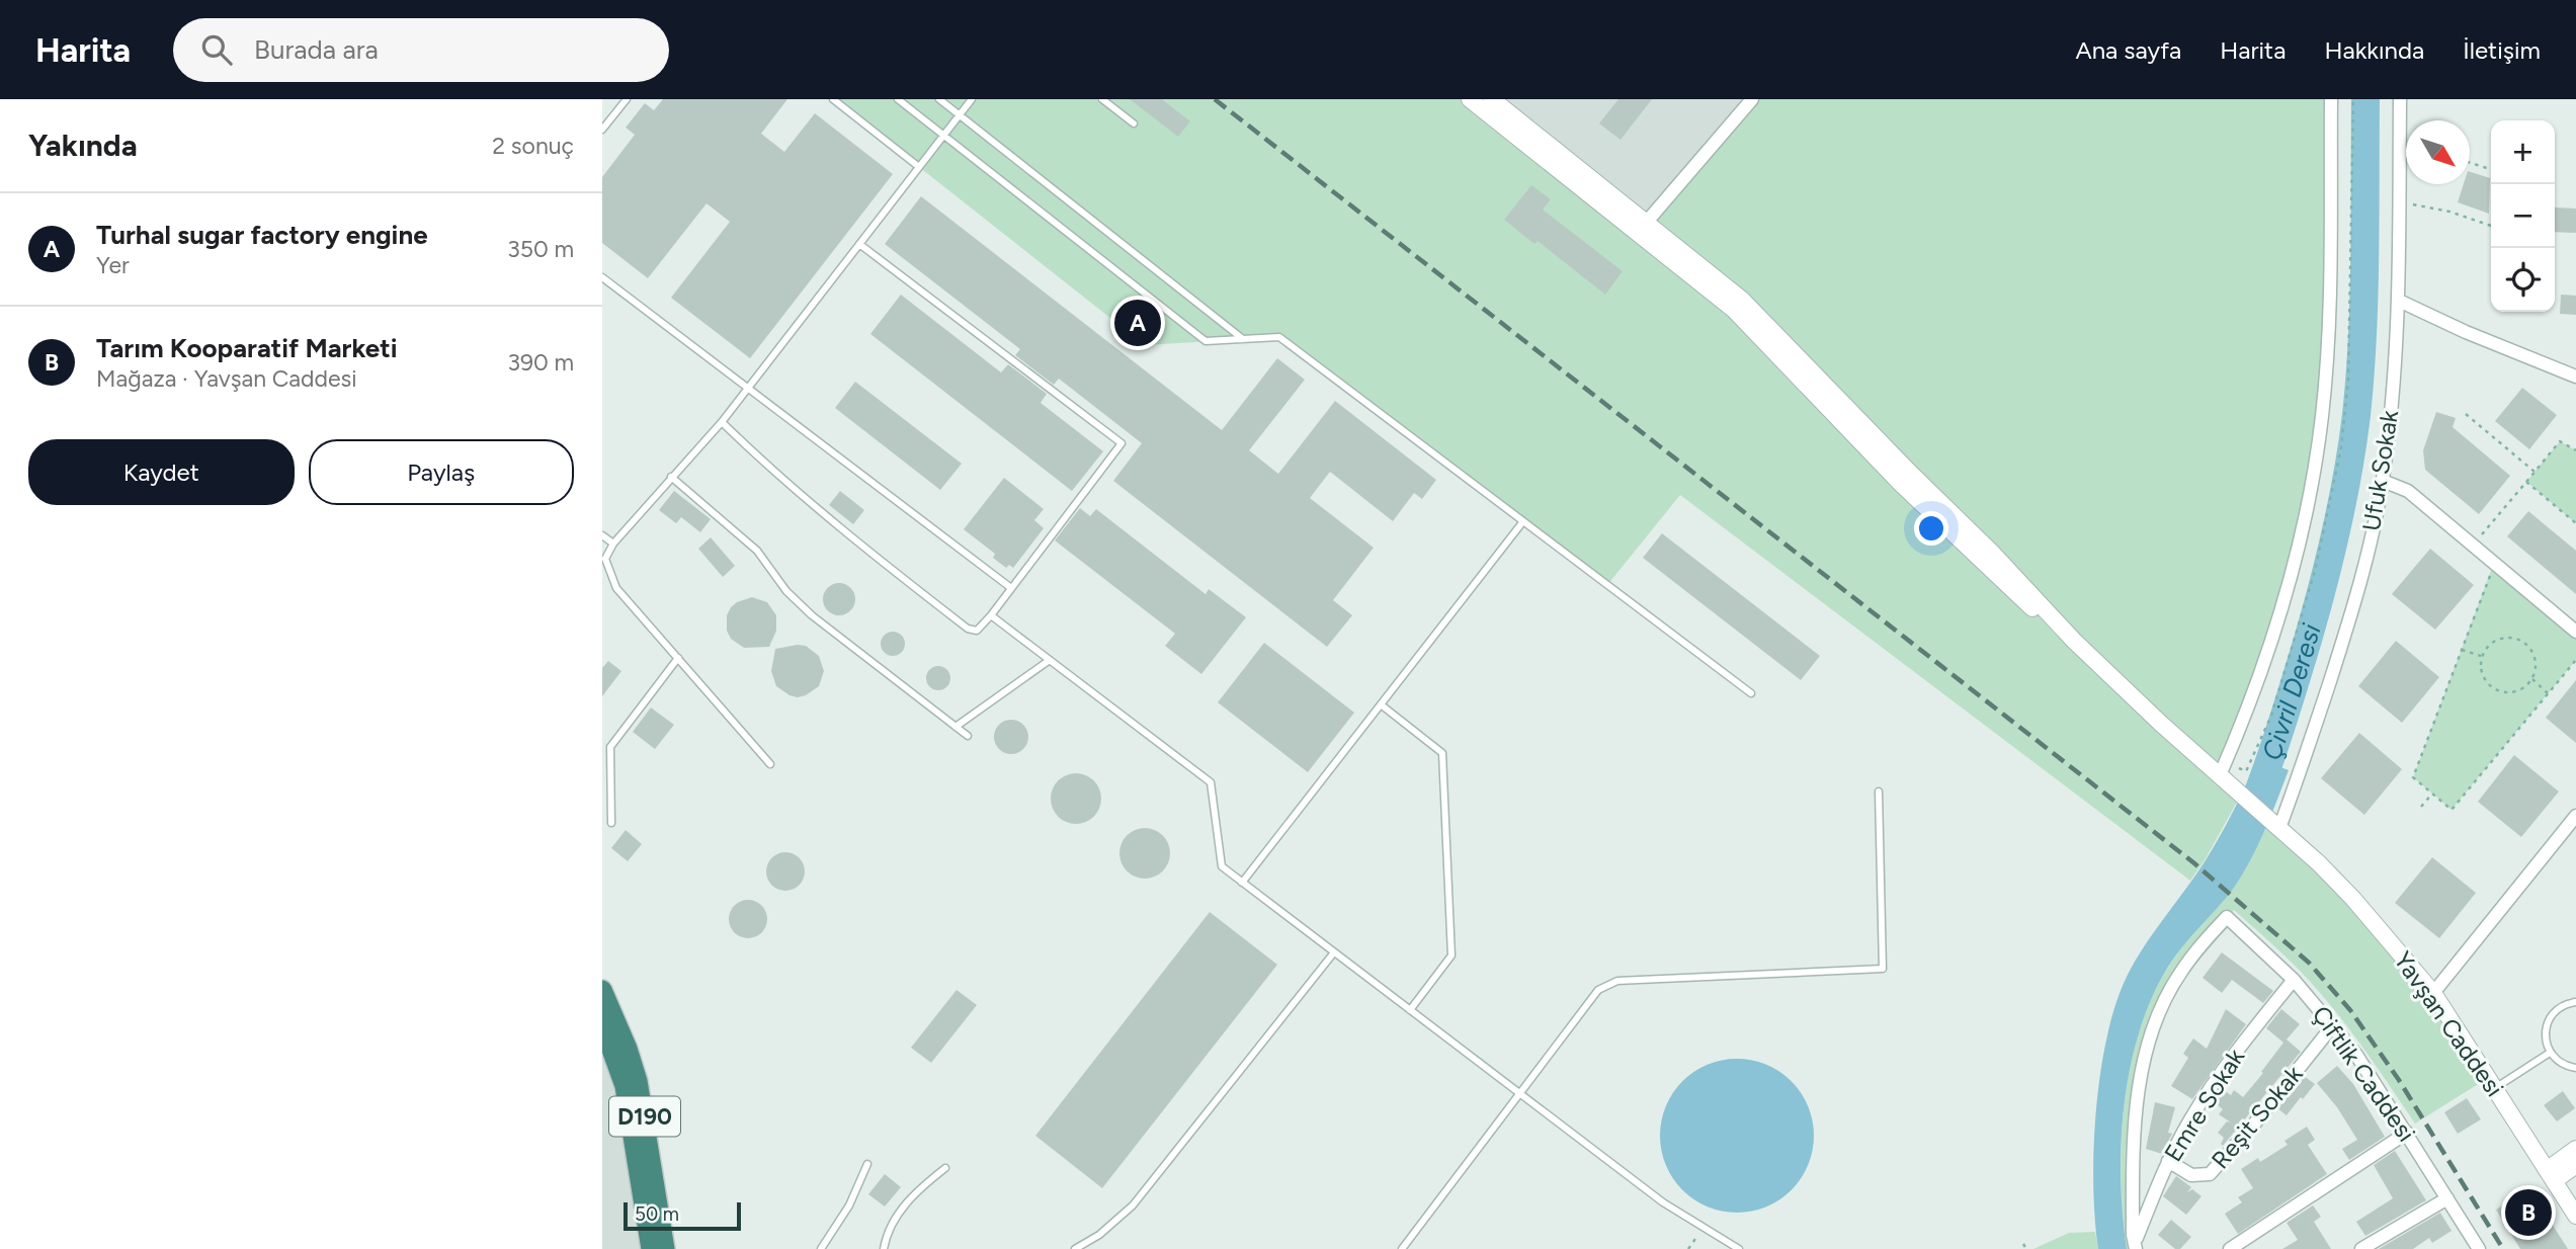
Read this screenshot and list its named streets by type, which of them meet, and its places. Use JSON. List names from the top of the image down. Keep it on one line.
{"streets":{"highway":["D190"],"street":["Ufuk Sokak","Yavşan Caddesi","Çiftlik Caddesi","Emre Sokak","Reşit Sokak"]},"crossings":[["Ufuk Sokak","Yavşan Caddesi"],["Çiftlik Caddesi","Emre Sokak"],["Çiftlik Caddesi","Reşit Sokak"],["Emre Sokak","Reşit Sokak"]],"water":["Çivril Deresi"],"scale_bar":"50 m","north":"bottom right","page":{"header":"Harita","search":"Burada ara","nav":["Ana sayfa","Harita","Hakkında","İletişim"],"heading":["Yakında","2 sonuç"],"map_buttons":["+","−"],"list":[{"mark":"A","name":"Turhal sugar factory engine","note":"Yer","value":"350 m"},{"mark":"B","name":"Tarım Kooparatif Marketi","note":"Mağaza · Yavşan Caddesi","value":"390 m"}],"pins":["A","B"],"buttons":["Kaydet","Paylaş"],"scale":"50 m"}}
